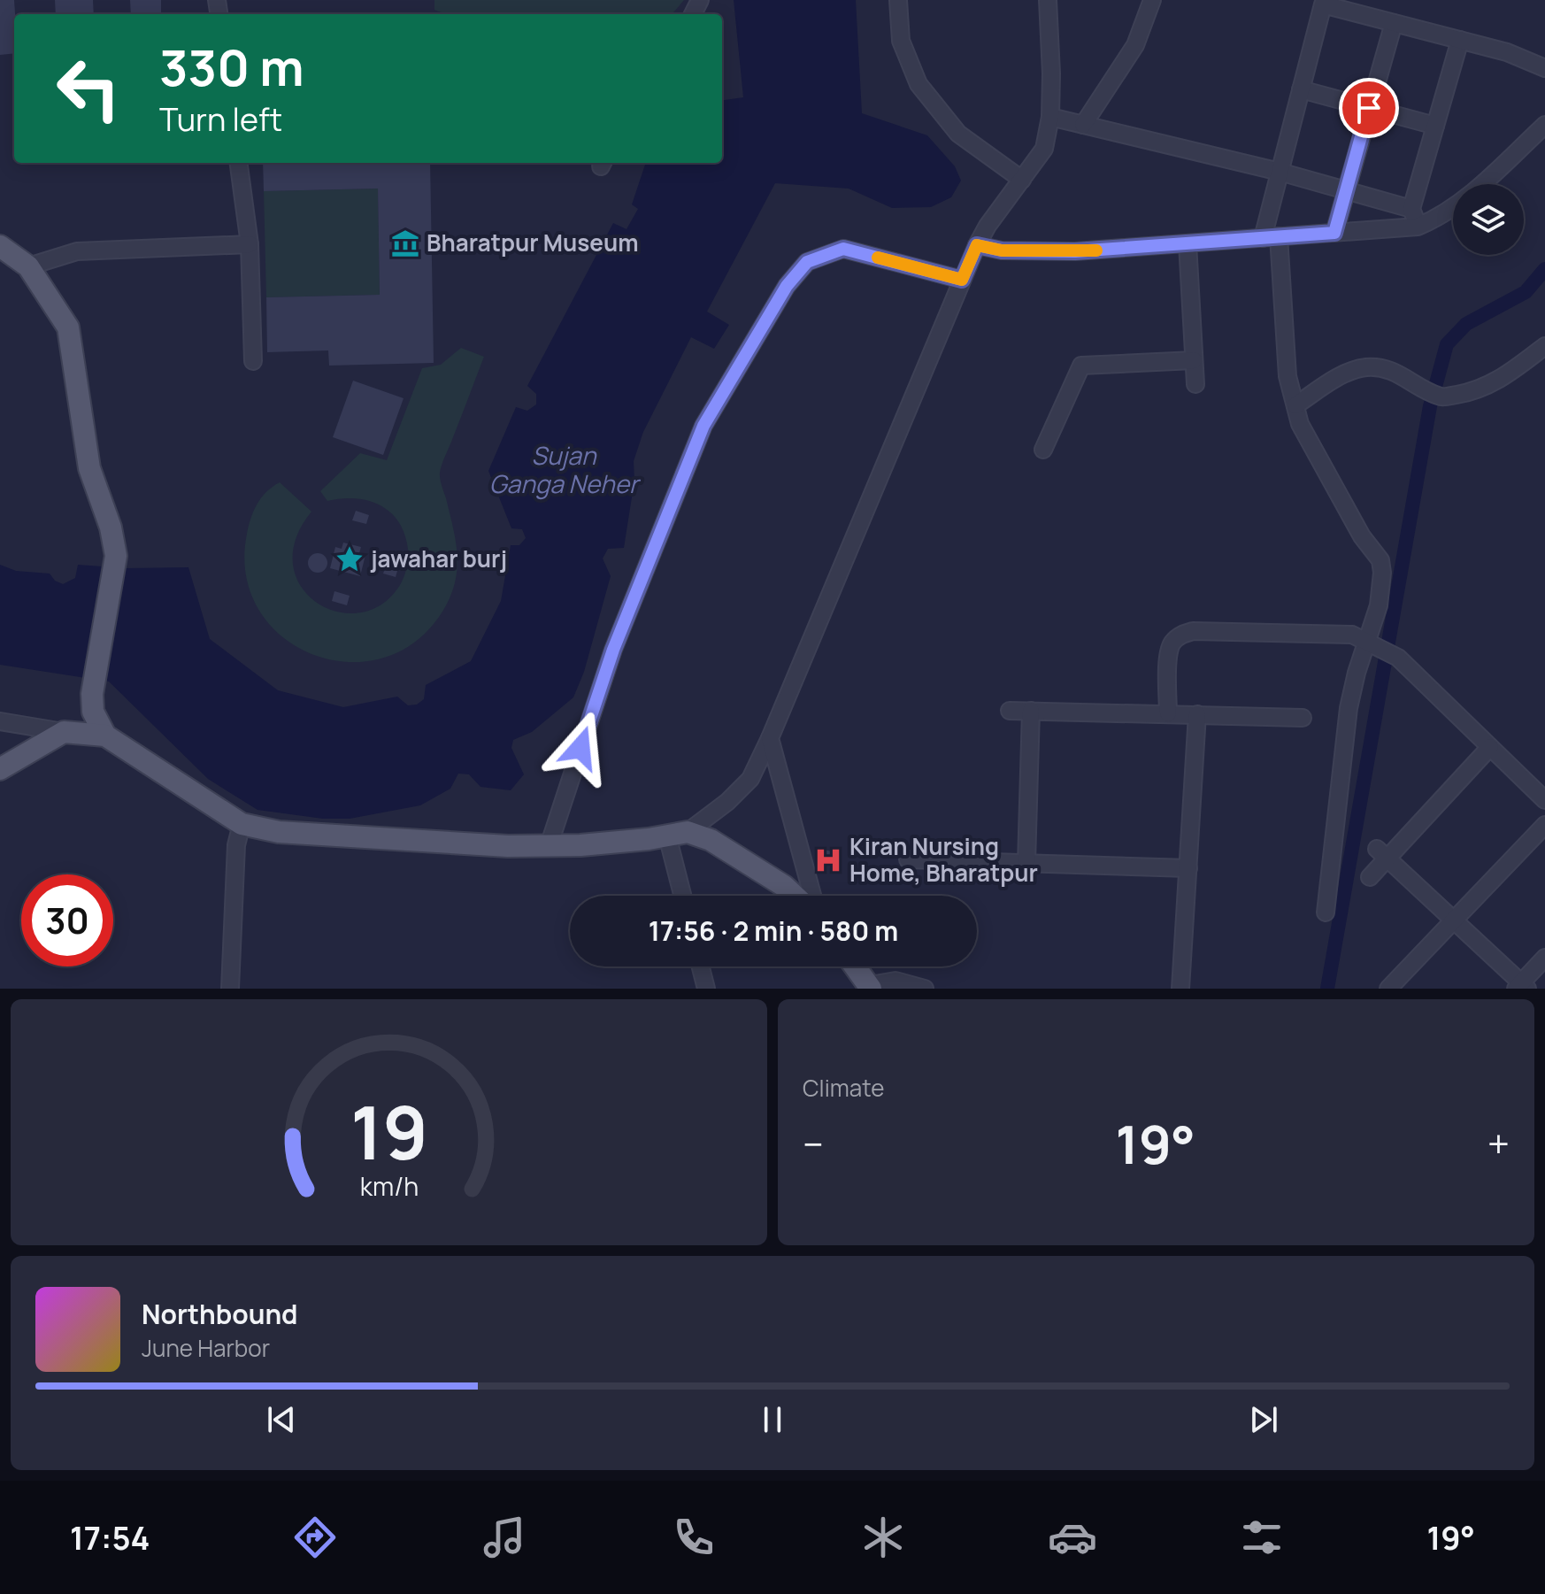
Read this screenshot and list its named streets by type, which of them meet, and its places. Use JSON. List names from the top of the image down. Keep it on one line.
{"water":["Sujan Ganga Neher"],"places":{"museum":["Bharatpur Museum"],"place":["jawahar burj"],"hospital":["Kiran Nursing Home, Bharatpur"]},"page":{"turn":["330 m","Turn left"],"limit":"30","trip":"17:56 · 2 min · 580 m","tile":"Climate","heat":["−","19°","+"],"song":["Northbound","June Harbor"],"tabs":["17:54","19°"],"gauge":["19","km/h"]}}
